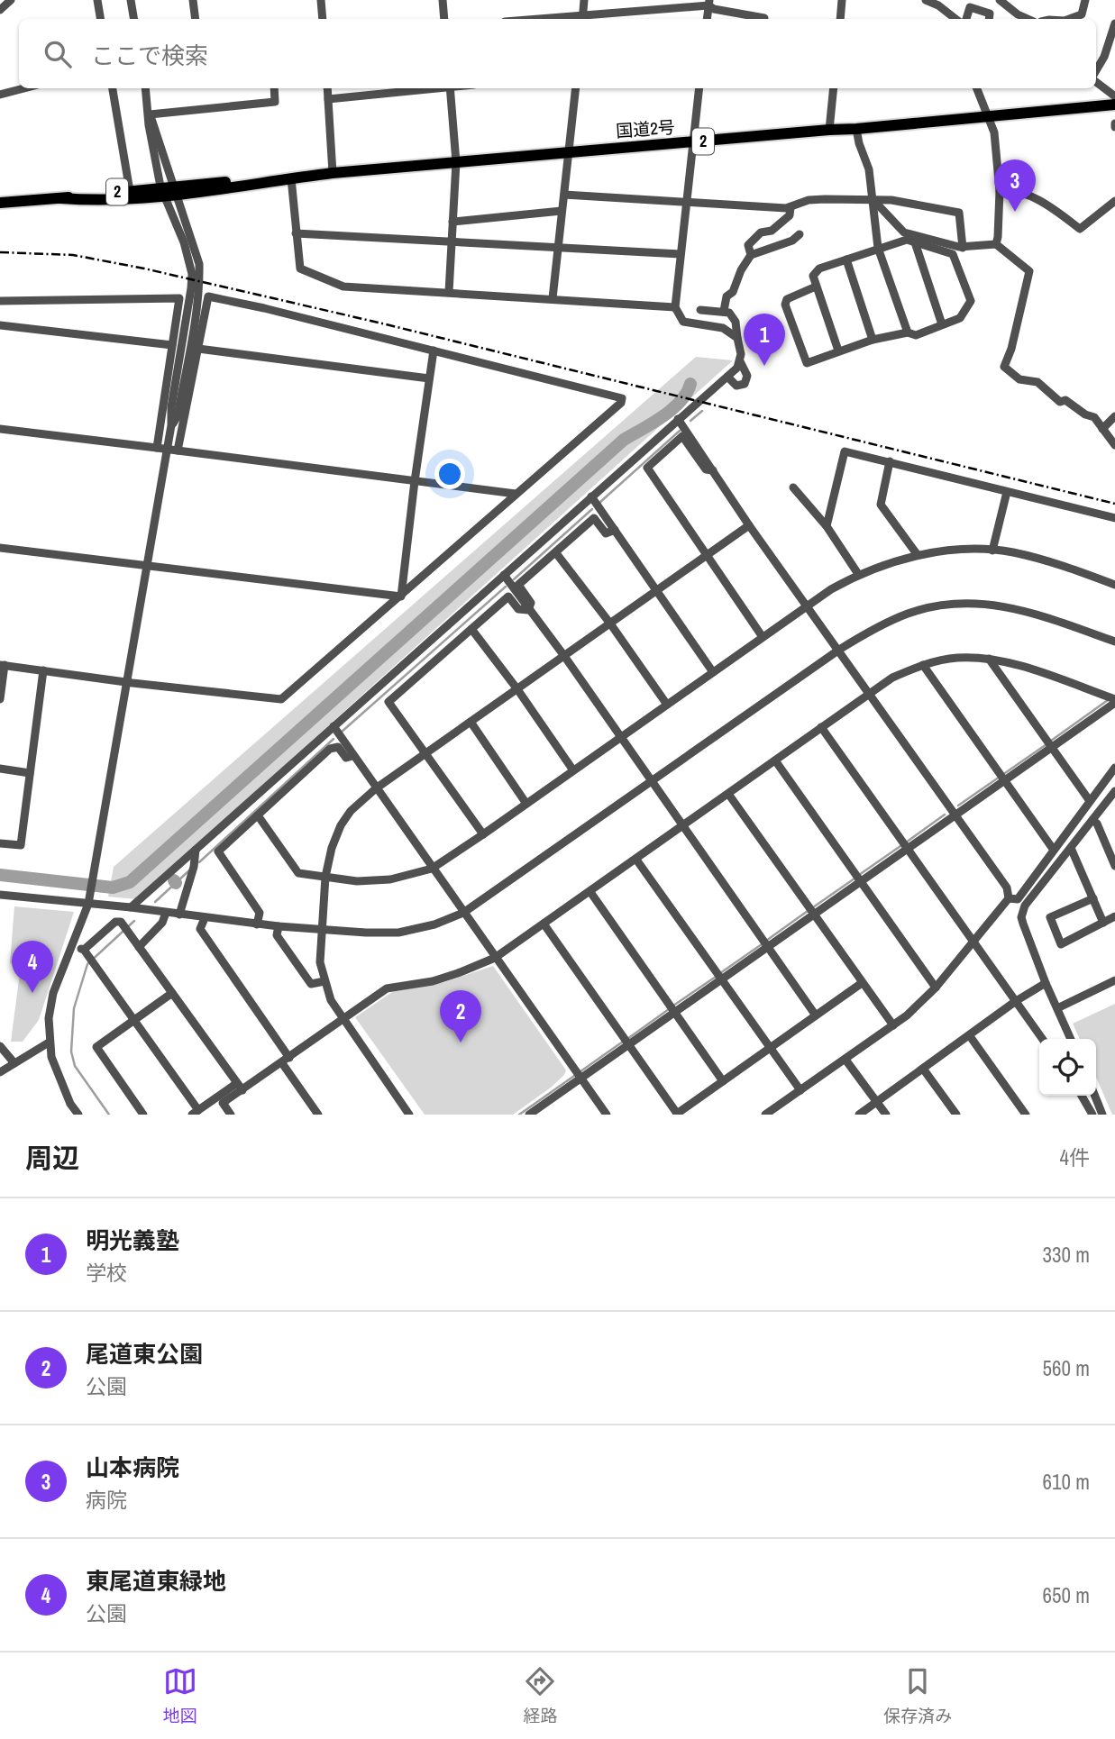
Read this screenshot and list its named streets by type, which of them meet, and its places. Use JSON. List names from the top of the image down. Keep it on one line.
{"streets":{"highway":["国道2号","2"]},"page":{"search":"ここで検索","pins":["3","1","4","2"],"heading":["周辺","4件"],"list":[{"mark":"1","name":"明光義塾","note":"学校","value":"330 m"},{"mark":"2","name":"尾道東公園","note":"公園","value":"560 m"},{"mark":"3","name":"山本病院","note":"病院","value":"610 m"},{"mark":"4","name":"東尾道東緑地","note":"公園","value":"650 m"}],"nav":["地図","経路","保存済み"]}}
